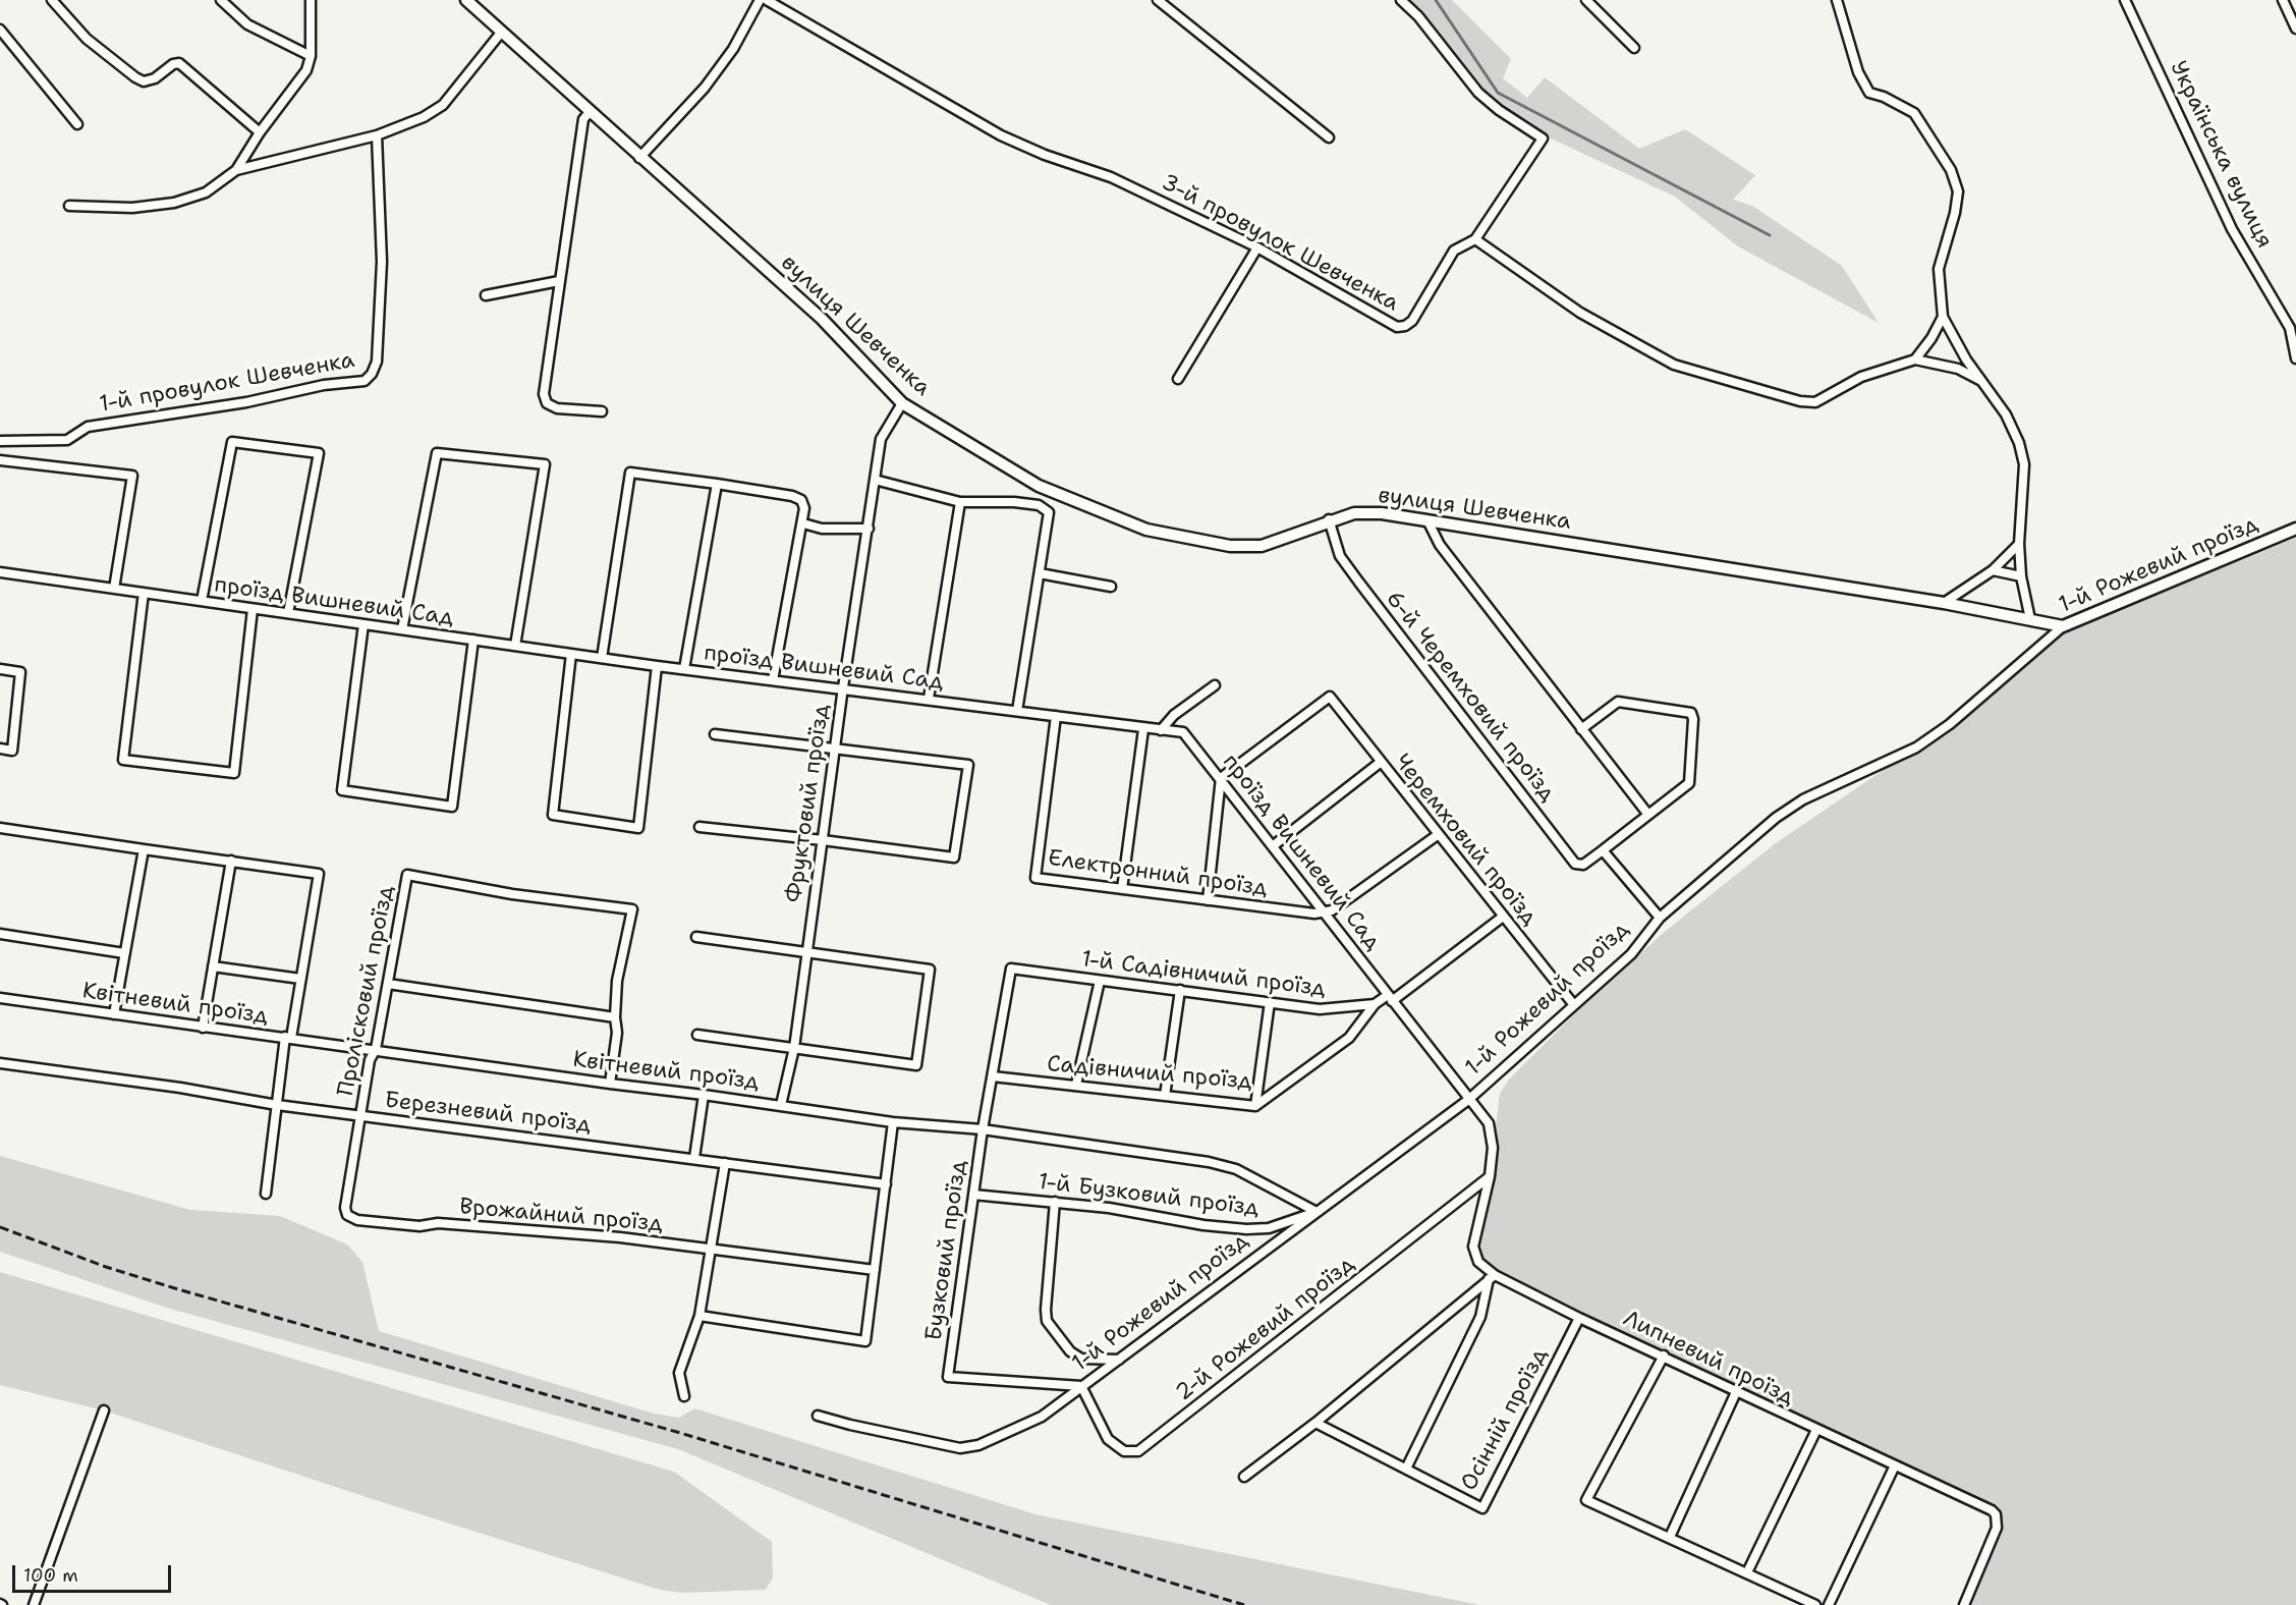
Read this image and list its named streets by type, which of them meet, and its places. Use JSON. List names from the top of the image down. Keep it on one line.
{"streets":{"street":["Українська вулиця","3-й провулок Шевченка","вулиця Шевченка","1-й провулок Шевченка","1-й Рожевий проїзд","проїзд Вишневий Сад","6-й Черемховий проїзд","Фруктовий проїзд","Черемховий проїзд","Електронний проїзд","1-й Садівничий проїзд","Пролісковий проїзд","Квітневий проїзд","Садівничий проїзд","Березневий проїзд","1-й Бузковий проїзд","Врожайний проїзд","Бузковий проїзд","2-й Рожевий проїзд","Липневий проїзд","Осінній проїзд"]},"crossings":[["вулиця Шевченка","1-й Рожевий проїзд"],["вулиця Шевченка","6-й Черемховий проїзд"],["вулиця Шевченка","Фруктовий проїзд"],["1-й Рожевий проїзд","проїзд Вишневий Сад"],["1-й Рожевий проїзд","Черемховий проїзд"],["1-й Рожевий проїзд","Квітневий проїзд"],["1-й Рожевий проїзд","1-й Бузковий проїзд"],["1-й Рожевий проїзд","Бузковий проїзд"],["1-й Рожевий проїзд","2-й Рожевий проїзд"],["1-й Рожевий проїзд","Липневий проїзд"],["проїзд Вишневий Сад","Фруктовий проїзд"],["проїзд Вишневий Сад","Черемховий проїзд"],["проїзд Вишневий Сад","Електронний проїзд"],["проїзд Вишневий Сад","1-й Садівничий проїзд"],["проїзд Вишневий Сад","Липневий проїзд"],["Фруктовий проїзд","Квітневий проїзд"],["Черемховий проїзд","1-й Садівничий проїзд"],["1-й Садівничий проїзд","Садівничий проїзд"],["1-й Садівничий проїзд","Бузковий проїзд"],["Пролісковий проїзд","Квітневий проїзд"],["Пролісковий проїзд","Березневий проїзд"],["Пролісковий проїзд","Врожайний проїзд"],["Квітневий проїзд","1-й Бузковий проїзд"],["Квітневий проїзд","Бузковий проїзд"],["Садівничий проїзд","Бузковий проїзд"],["Березневий проїзд","Врожайний проїзд"],["1-й Бузковий проїзд","Бузковий проїзд"],["Бузковий проїзд","2-й Рожевий проїзд"],["2-й Рожевий проїзд","Липневий проїзд"],["Липневий проїзд","Осінній проїзд"]],"scale_bar":"100 m"}
